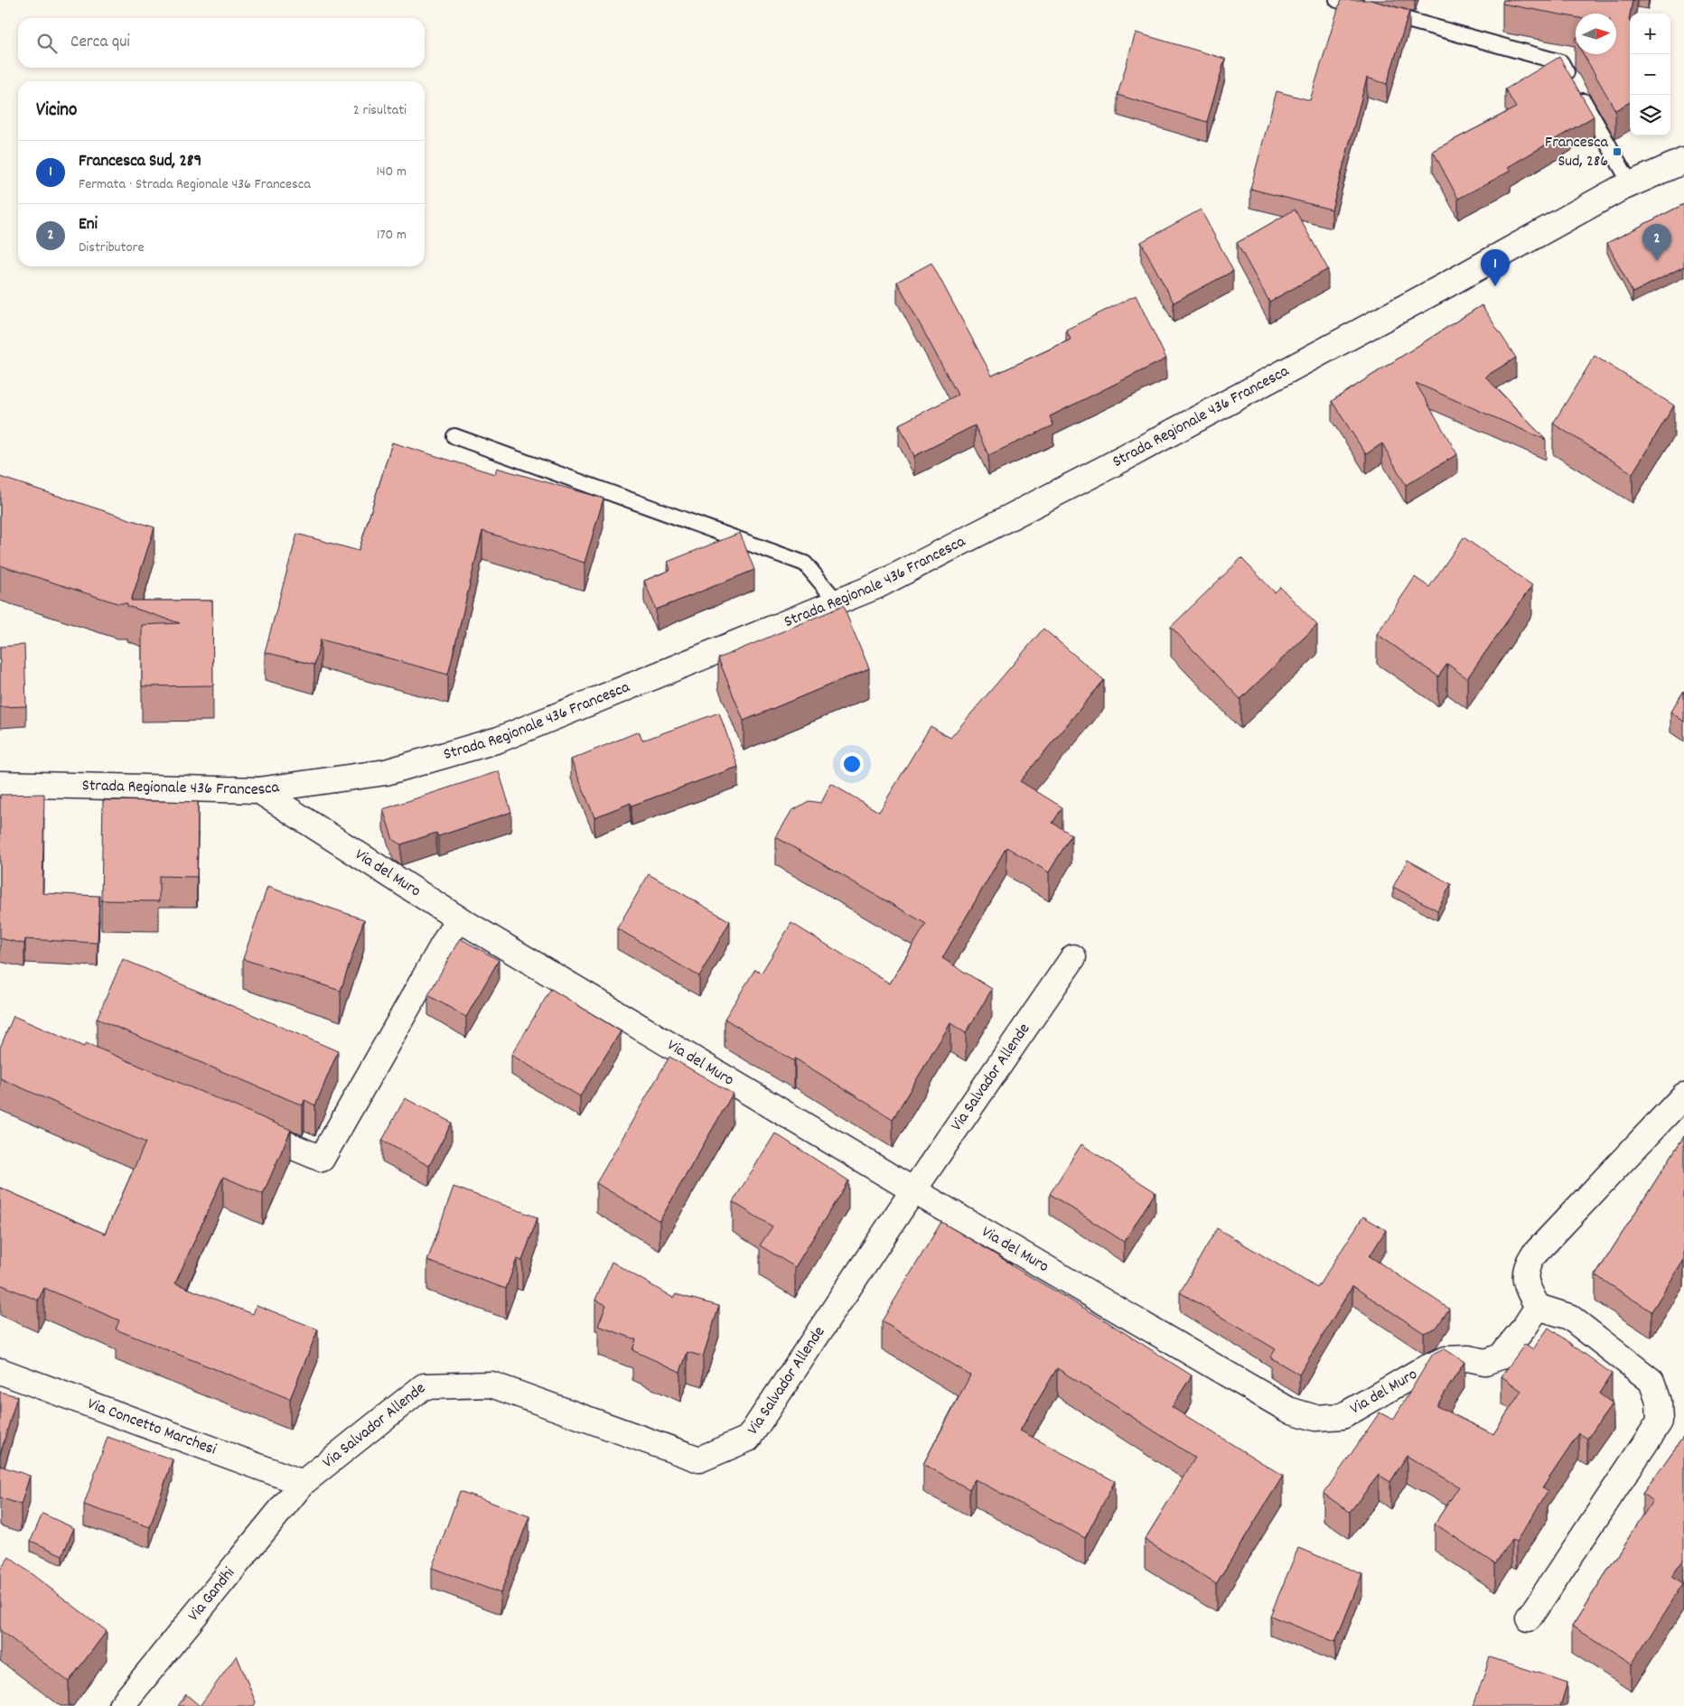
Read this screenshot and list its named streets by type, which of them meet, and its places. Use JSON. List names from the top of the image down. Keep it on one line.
{"streets":{"street":["Strada Regionale 436 Francesca","Via del Muro","Via Salvador Allende","Via Concetto Marchesi","Via Gandhi"]},"crossings":[["Strada Regionale 436 Francesca","Via del Muro"],["Via del Muro","Via Salvador Allende"],["Via Salvador Allende","Via Concetto Marchesi"],["Via Salvador Allende","Via Gandhi"],["Via Concetto Marchesi","Via Gandhi"]],"places":{"transit":["Francesca Sud, 286"]},"north":"right","page":{"map_buttons":["+","−"],"search":"Cerca qui","heading":["Vicino","2 risultati"],"list":[{"mark":"1","name":"Francesca Sud, 289","note":"Fermata · Strada Regionale 436 Francesca","value":"140 m"},{"mark":"2","name":"Eni","note":"Distributore","value":"170 m"}],"pins":["2","1"]}}
